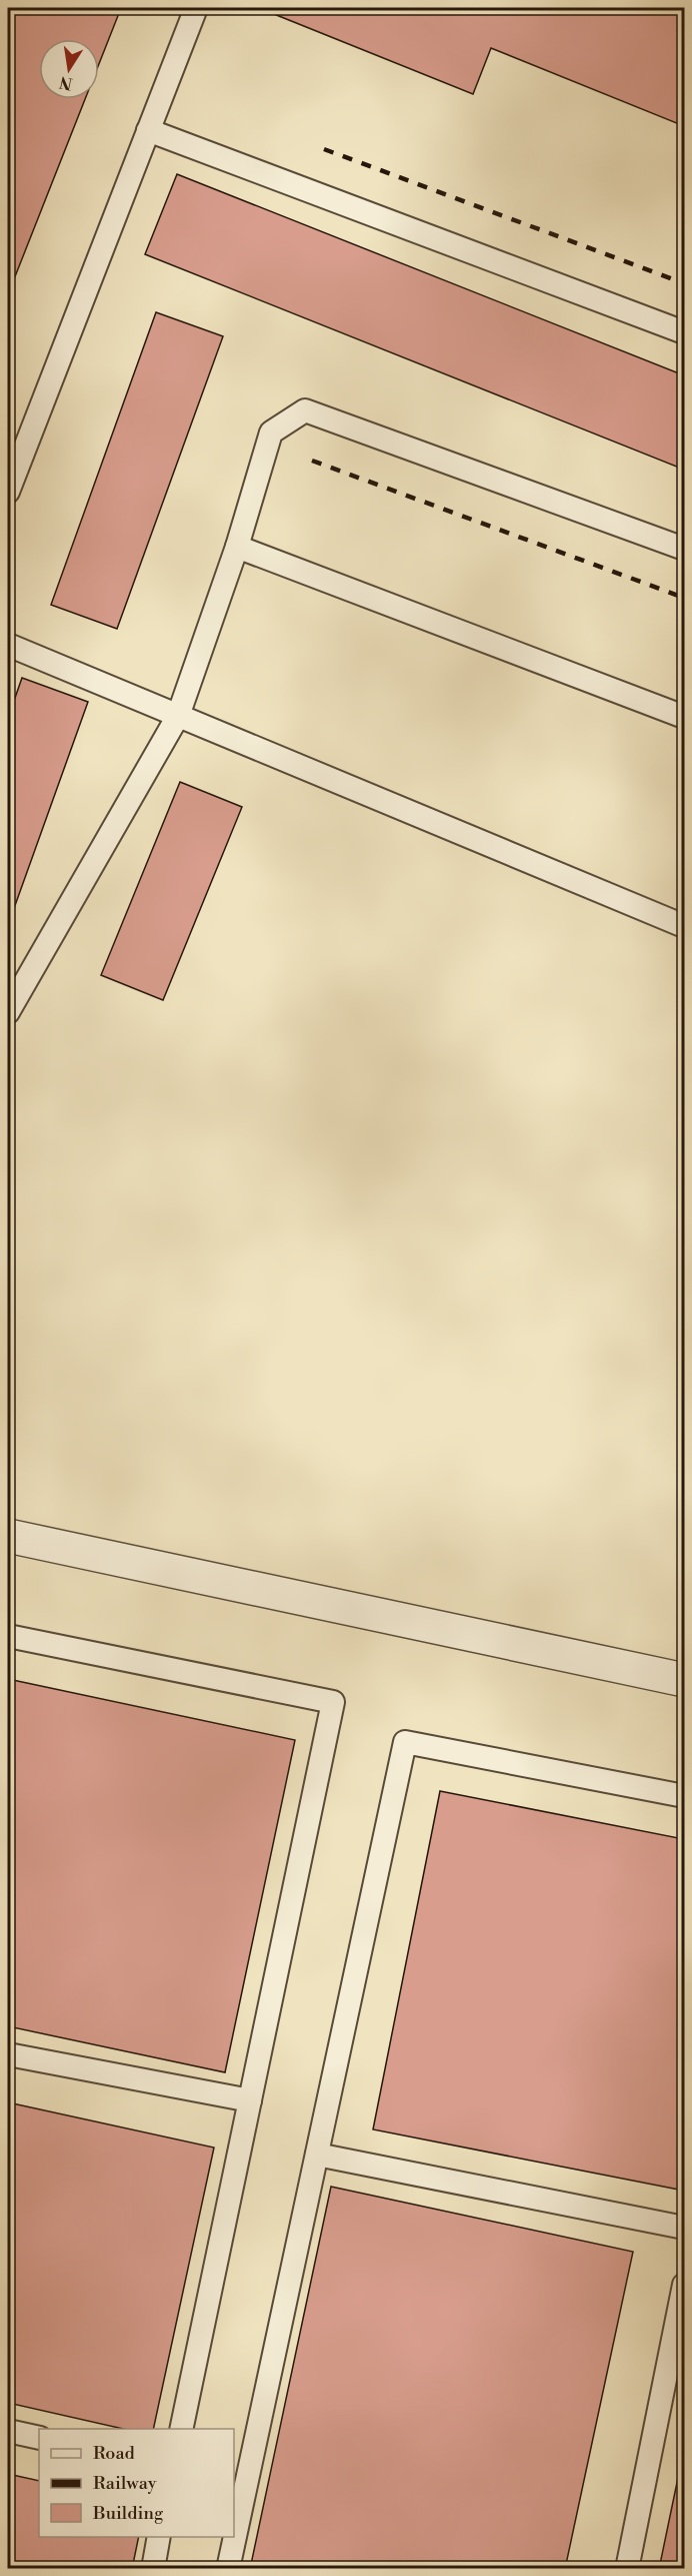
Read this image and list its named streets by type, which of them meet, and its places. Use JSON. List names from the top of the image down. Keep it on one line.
{"legend":["Road","Railway","Building"],"north":"bottom"}
